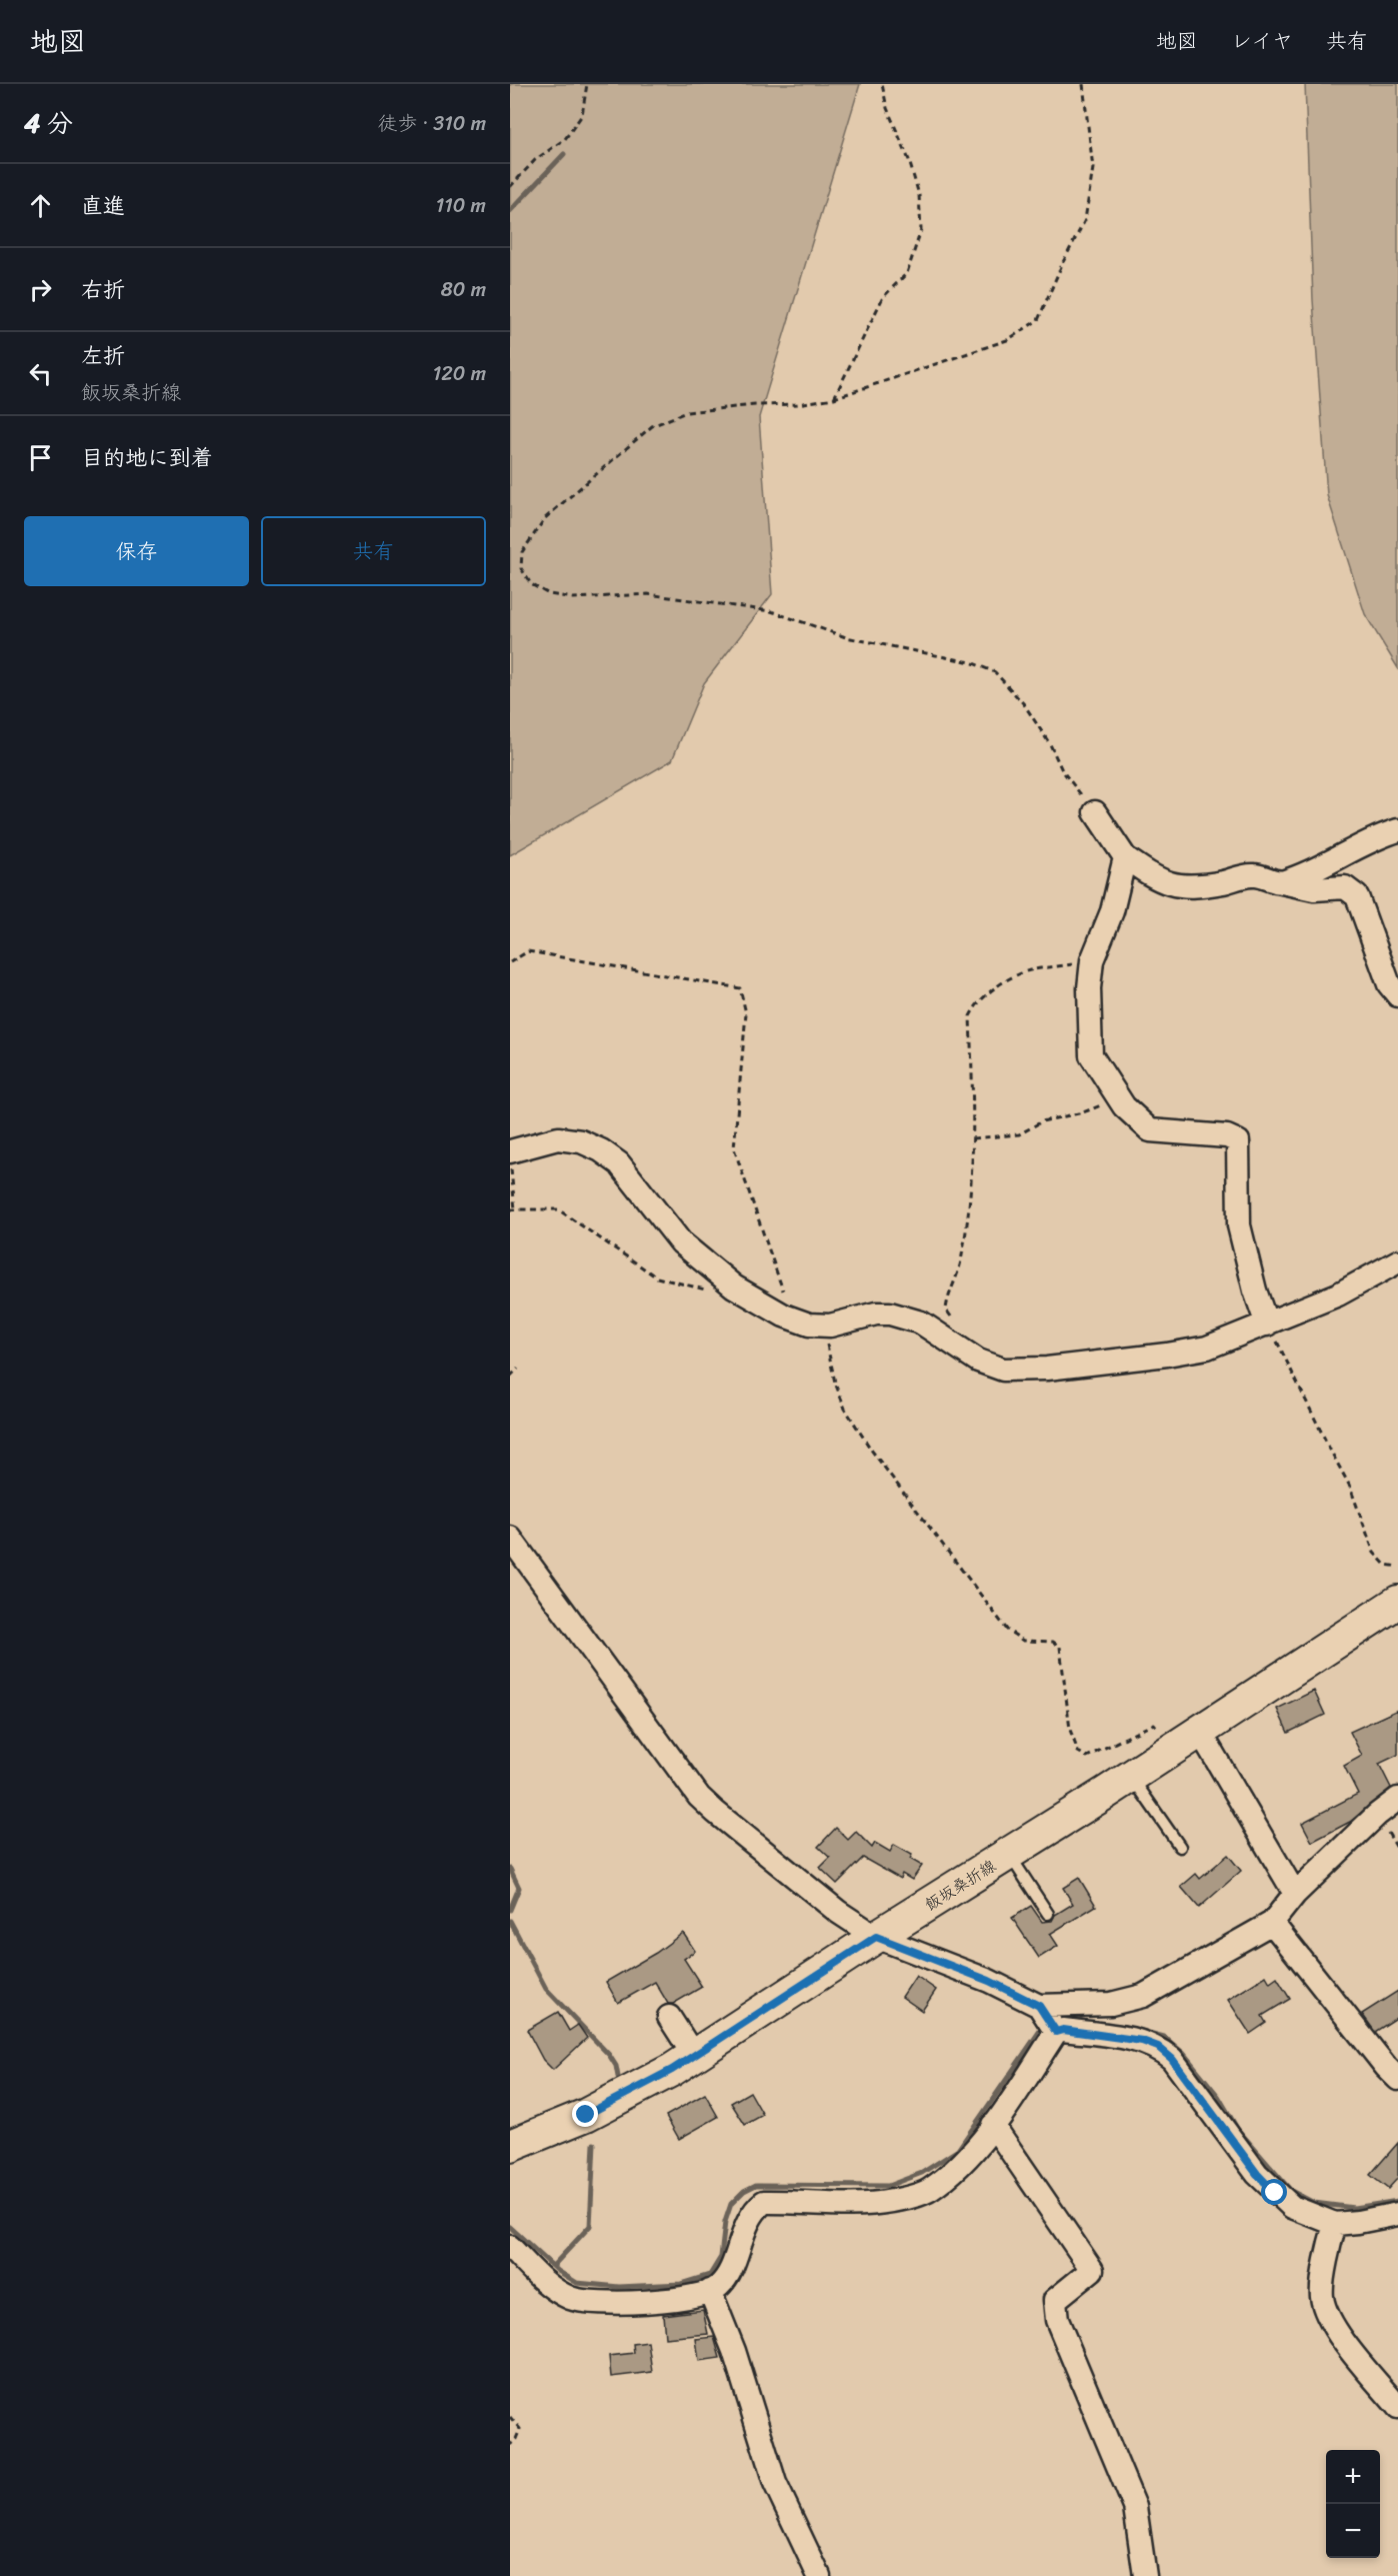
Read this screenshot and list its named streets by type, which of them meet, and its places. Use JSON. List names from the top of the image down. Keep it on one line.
{"streets":{"main road":["飯坂桑折線"]},"page":{"header":"地図","nav":["地図","レイヤ","共有"],"heading":["4 分","徒歩 · 310 m"],"list":[["直進","110 m"],["右折","80 m"],["左折","飯坂桑折線","120 m"],"目的地に到着"],"buttons":["保存","共有"],"map_buttons":["+","−"]}}
